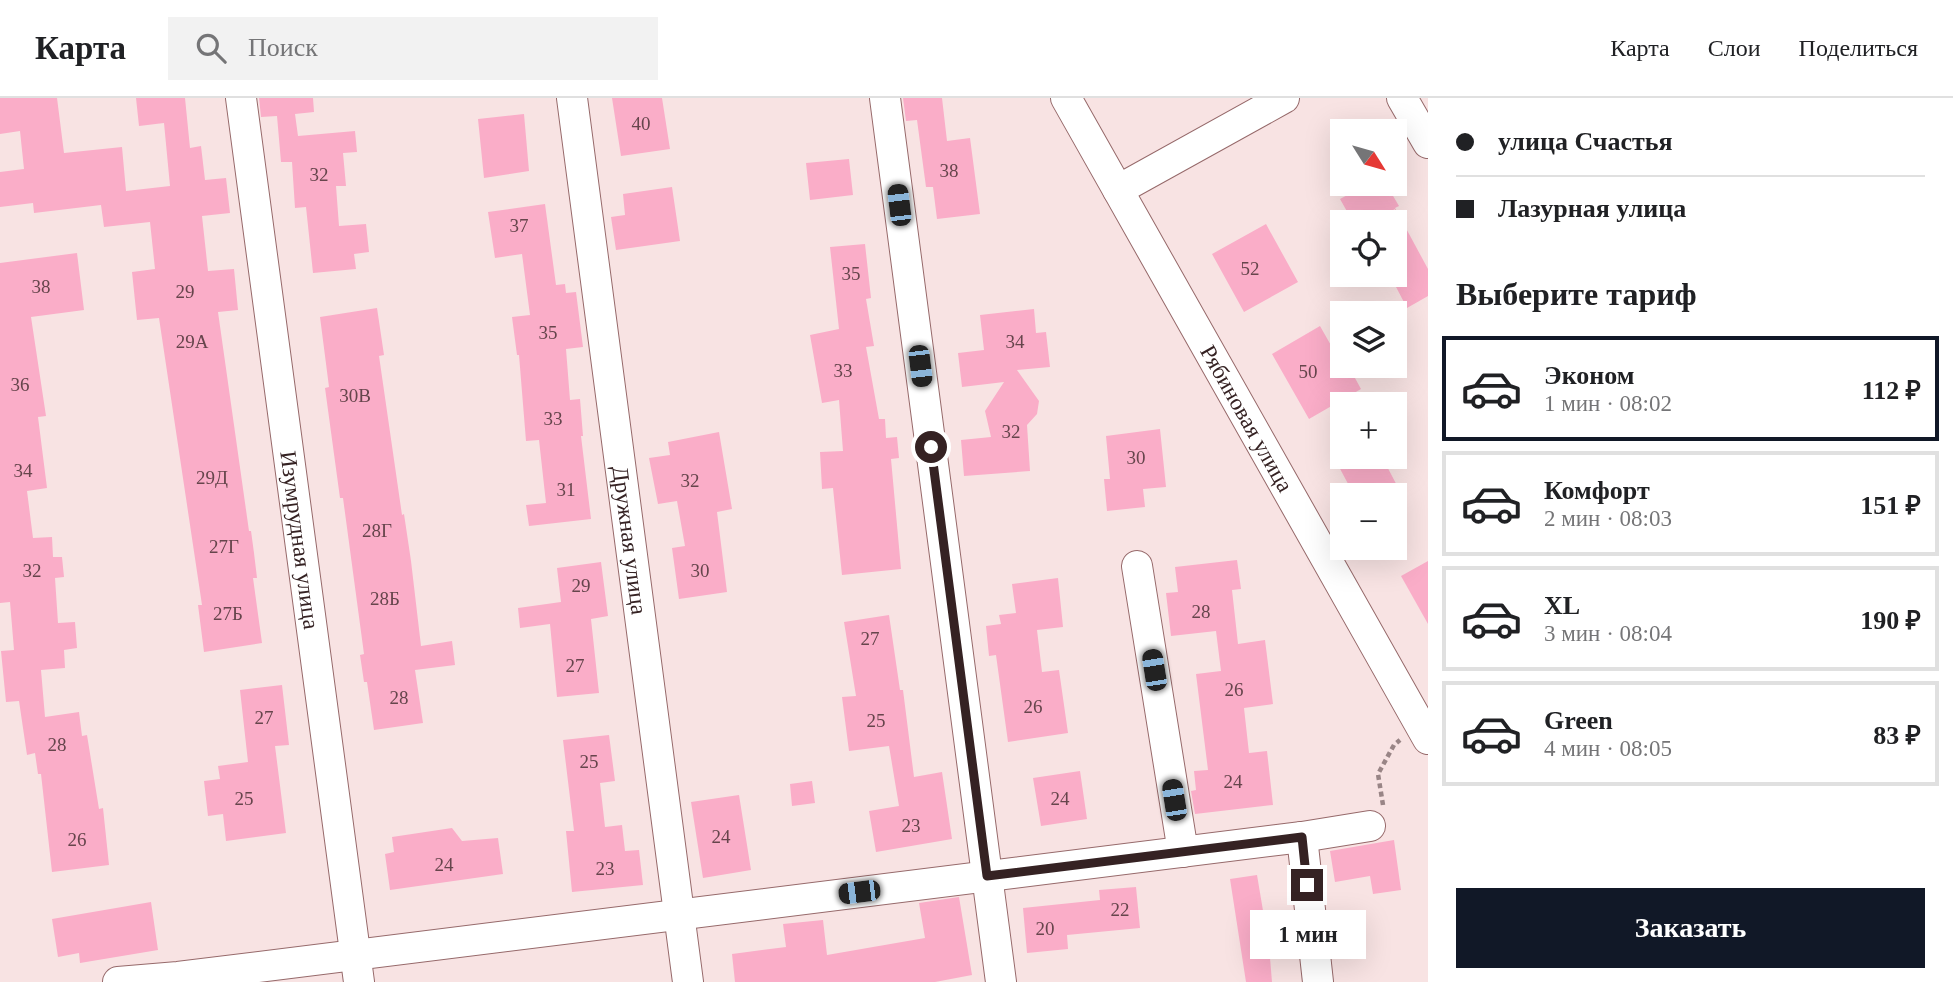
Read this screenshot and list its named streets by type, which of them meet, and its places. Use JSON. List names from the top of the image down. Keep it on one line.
{"streets":{"street":["Рябиновая улица","Изумрудная улица","Дружная улица"]},"house_numbers":["40","38","32","37","52","35","38","29","35","29А","34","33","50","36","30В","33","32","30","34","29Д","32","31","28Г","27Г","32","30","29","28Б","28","27Б","27","27","26","28","26","27","25","28","25","24","25","24","23","24","26","24","23","22","20"],"north":"bottom right","page":{"header":"Карта","search":"Поиск","nav":["Карта","Слои","Поделиться"],"banner":["улица Счастья","Лазурная улица"],"map_buttons":["+","−"],"heading":"Выберите тариф","list":[{"name":"Эконом","note":"1 мин · 08:02","value":"112 ₽"},{"name":"Комфорт","note":"2 мин · 08:03","value":"151 ₽"},{"name":"XL","note":"3 мин · 08:04","value":"190 ₽"},{"name":"Green","note":"4 мин · 08:05","value":"83 ₽"}],"buttons":"Заказать","bubble":"1 мин"}}
